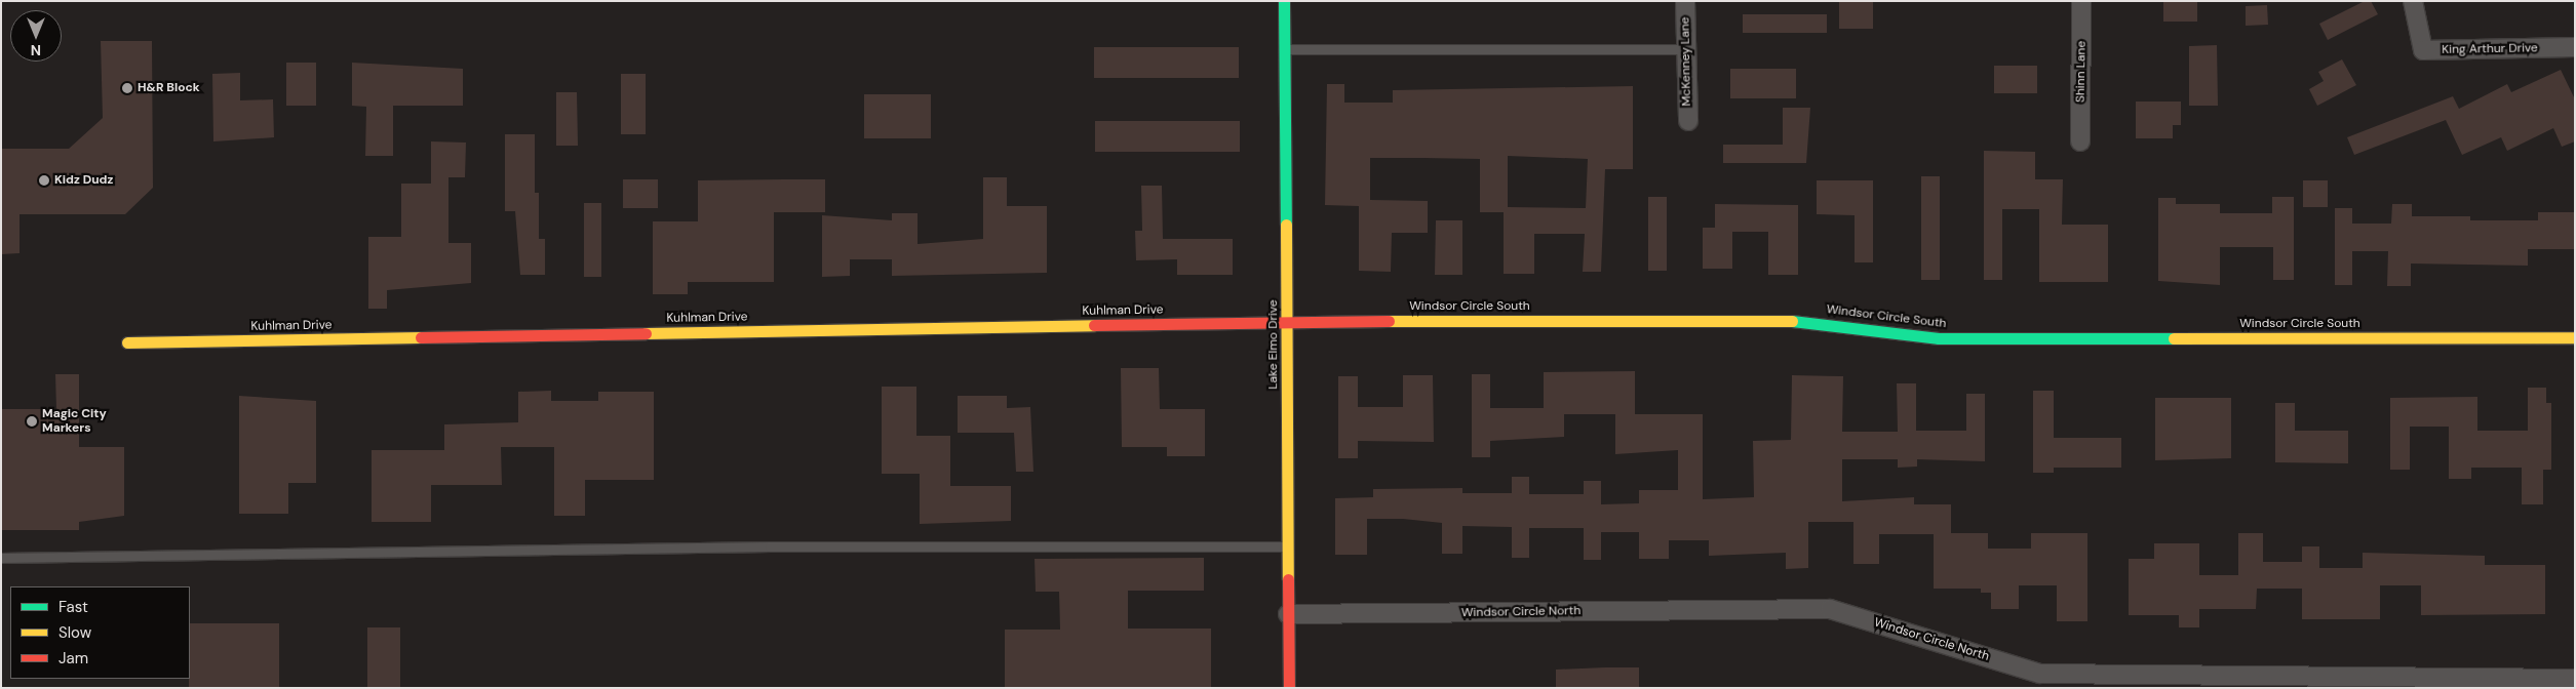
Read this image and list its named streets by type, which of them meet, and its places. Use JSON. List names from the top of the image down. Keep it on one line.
{"streets":{"street":["King Arthur Drive","McKenney Lane","Shinn Lane","Windsor Circle South","Kuhlman Drive","Lake Elmo Drive","Windsor Circle North"]},"crossings":[["Windsor Circle South","Kuhlman Drive"],["Windsor Circle South","Lake Elmo Drive"],["Kuhlman Drive","Lake Elmo Drive"],["Lake Elmo Drive","Windsor Circle North"]],"places":["H&R Block","Kidz Dudz","Magic City Markers"],"legend":["Fast","Slow","Jam"],"north":"bottom"}
